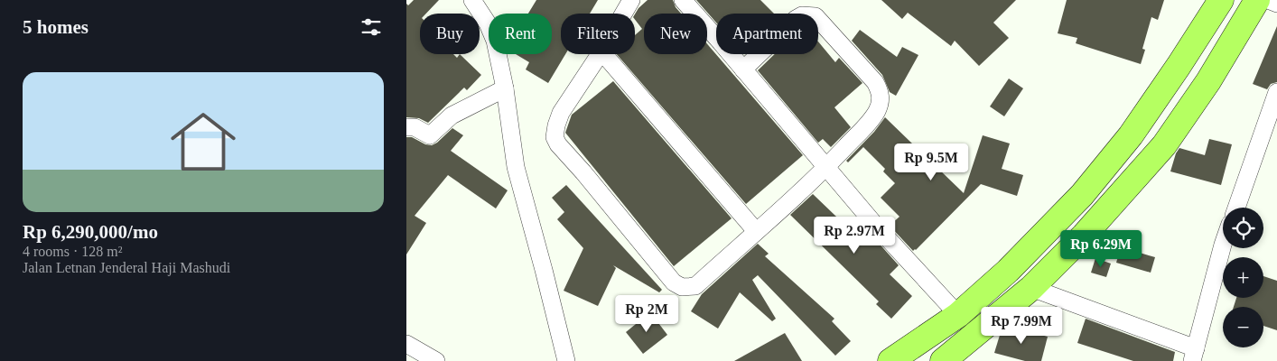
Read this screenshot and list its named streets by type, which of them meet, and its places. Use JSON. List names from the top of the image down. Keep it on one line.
{"page":{"heading":"5 homes","chip":["Buy","Rent","Filters","New","Apartment"],"list":[{"name":"Rp 6,290,000/mo","note":"4 rooms · 128 m² · Jalan Letnan Jenderal Haji Mashudi"}],"price":["Rp 9.5M","Rp 2.97M","Rp 6.29M","Rp 2M","Rp 7.99M"],"map_buttons":["+","−"]}}
